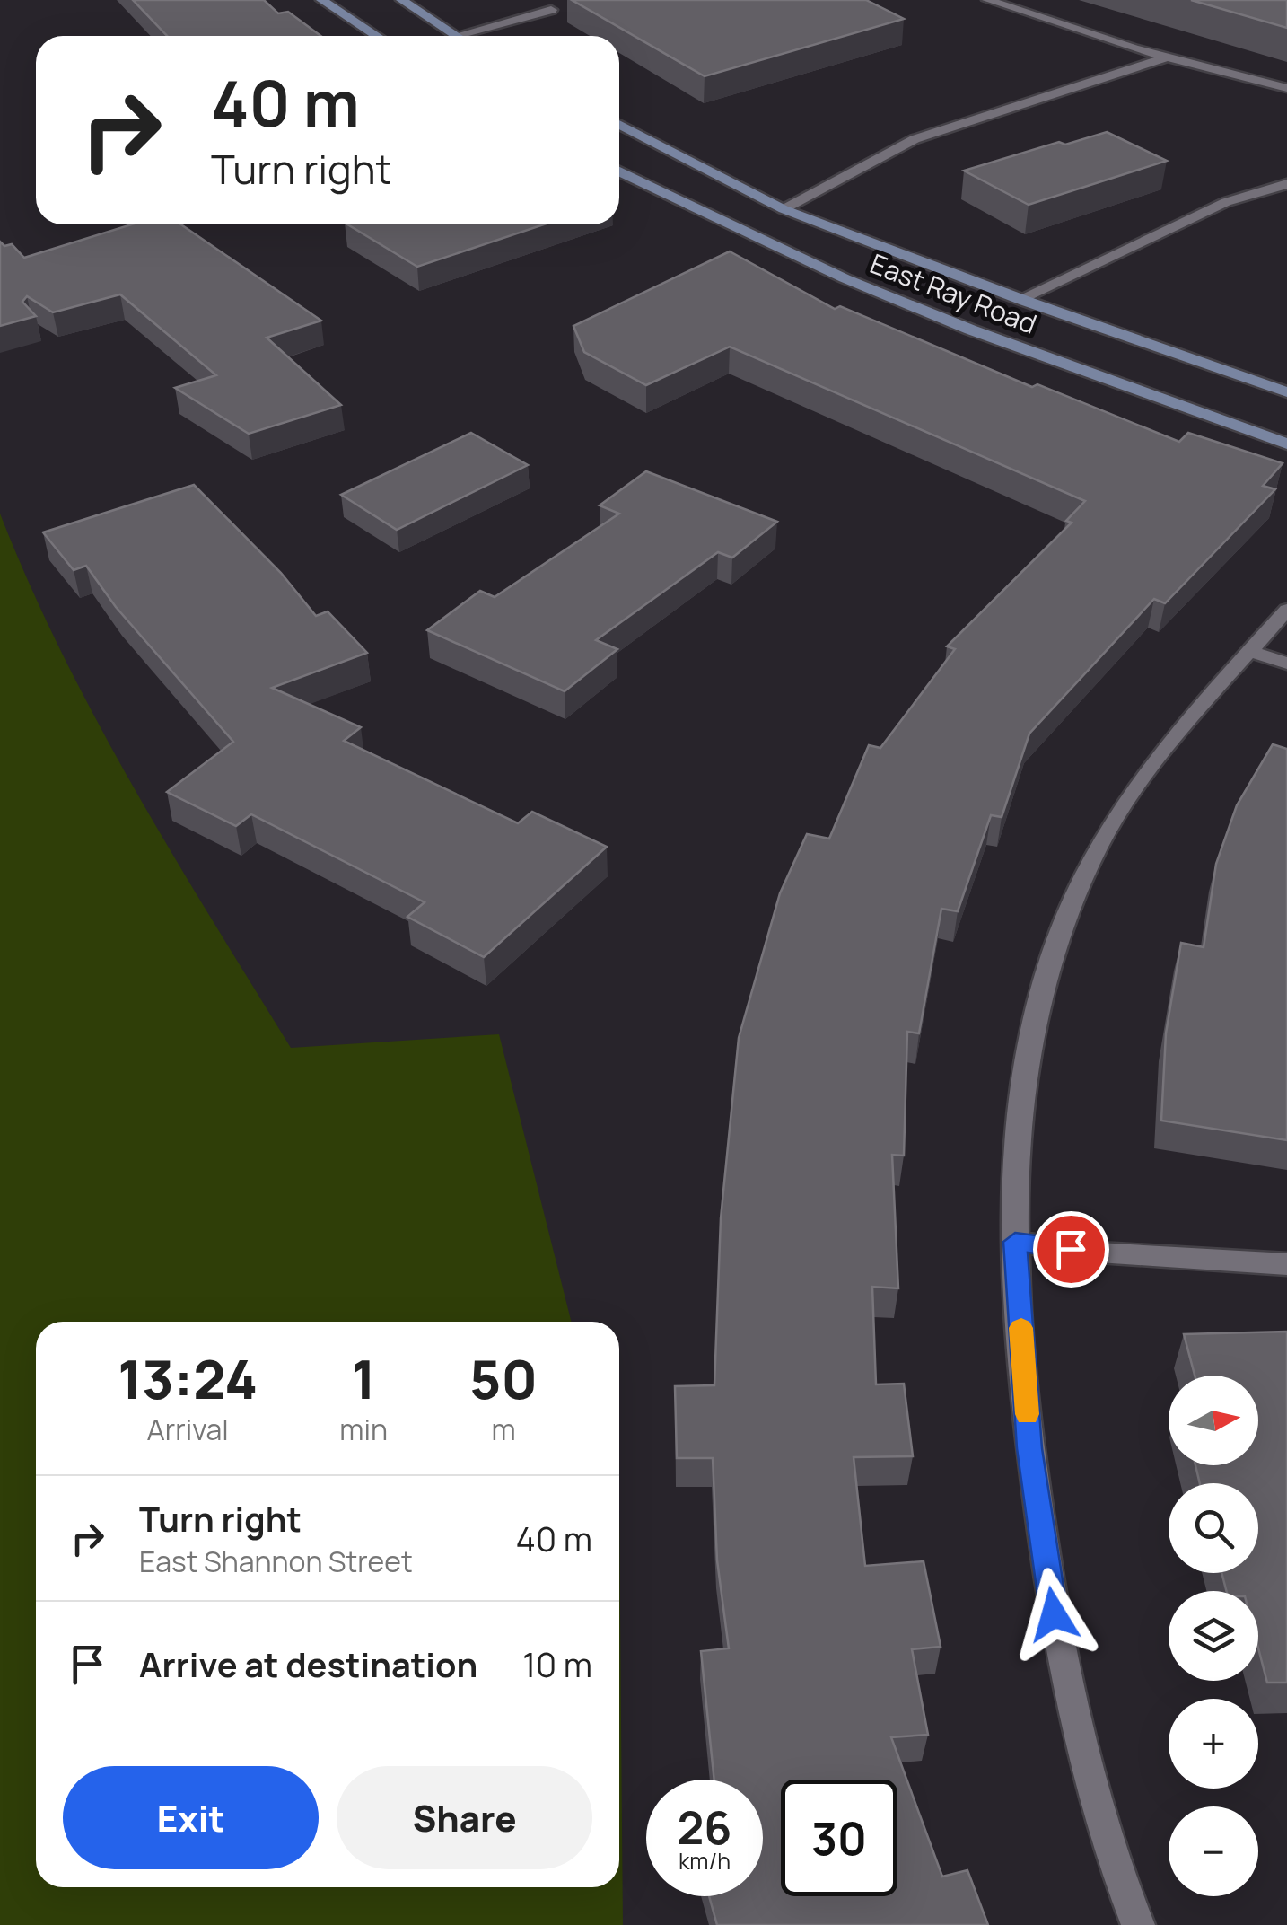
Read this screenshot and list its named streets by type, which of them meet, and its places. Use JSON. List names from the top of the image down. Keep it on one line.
{"streets":{"main road":["East Ray Road"]},"north":"right","page":{"turn":["40 m","Turn right"],"eta":["13:24","Arrival","1","min","50","m"],"map_buttons":["+","−"],"list":[{"name":"Turn right","note":"East Shannon Street","value":"40 m"},{"name":"Arrive at destination","value":"10 m"}],"buttons":["Exit","Share"],"speed":"26 km/h","limit":"30"}}
